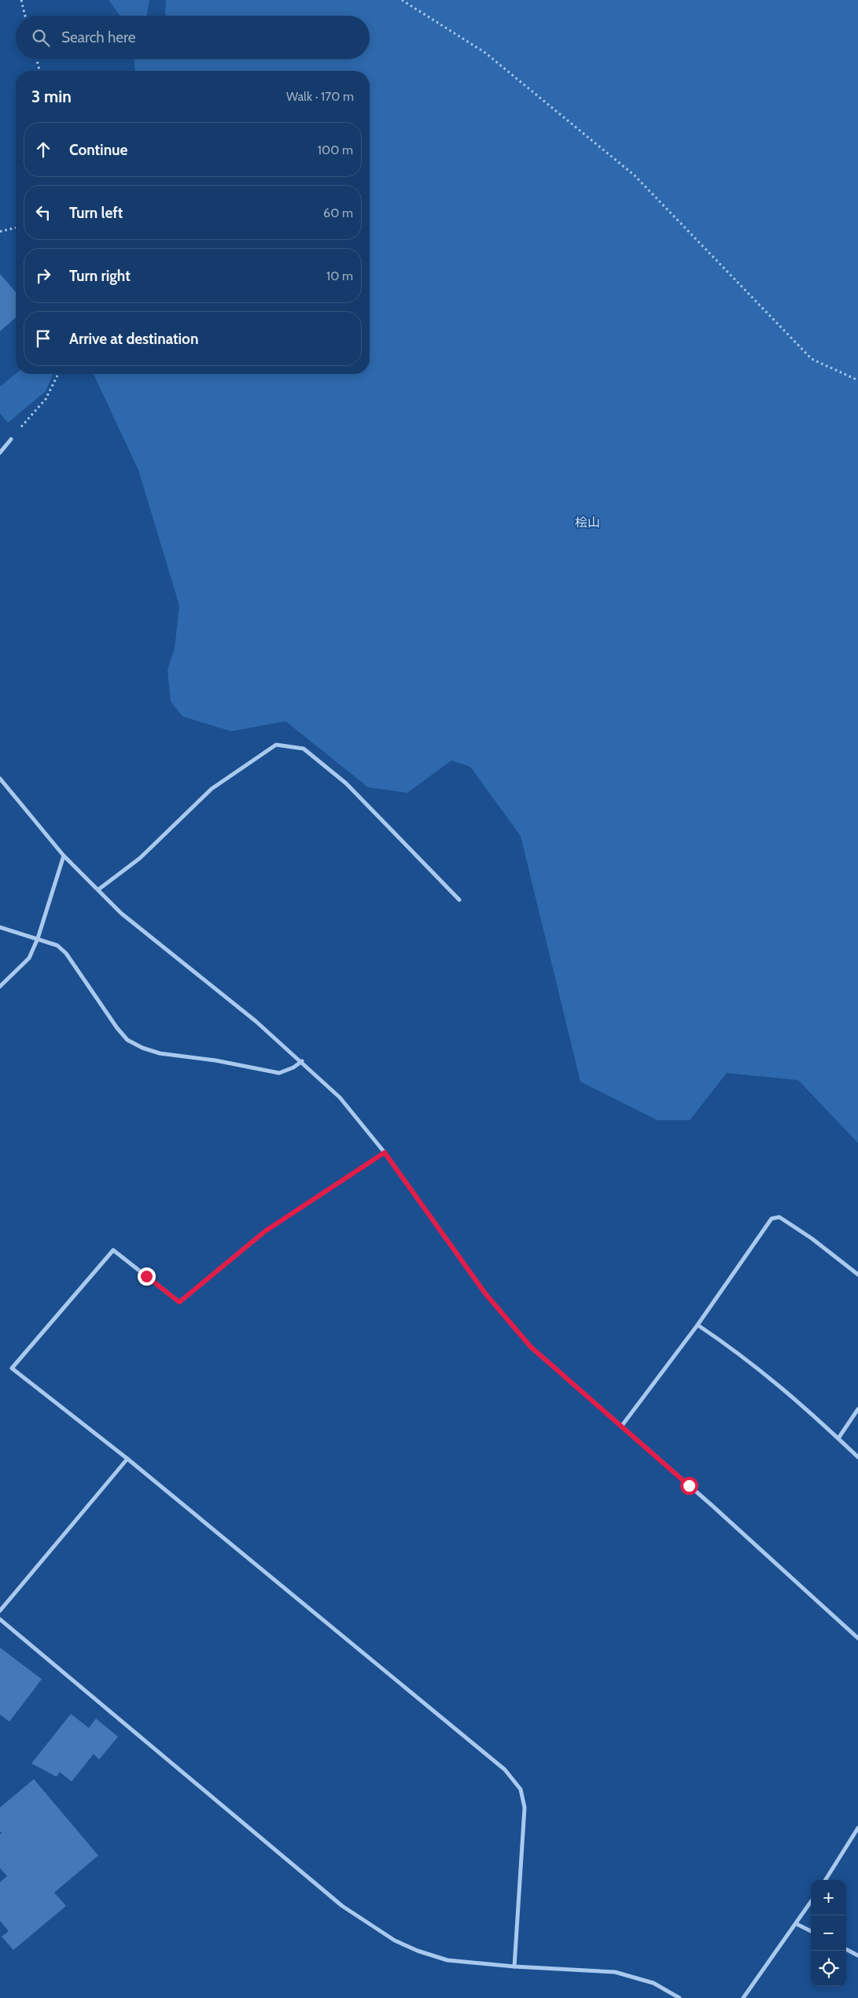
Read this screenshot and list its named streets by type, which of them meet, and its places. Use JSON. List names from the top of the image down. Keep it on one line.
{"parks":["桧山"],"page":{"search":"Search here","heading":["3 min","Walk · 170 m"],"list":[["Continue","100 m"],["Turn left","60 m"],["Turn right","10 m"],"Arrive at destination"],"map_buttons":["+","−"]}}
